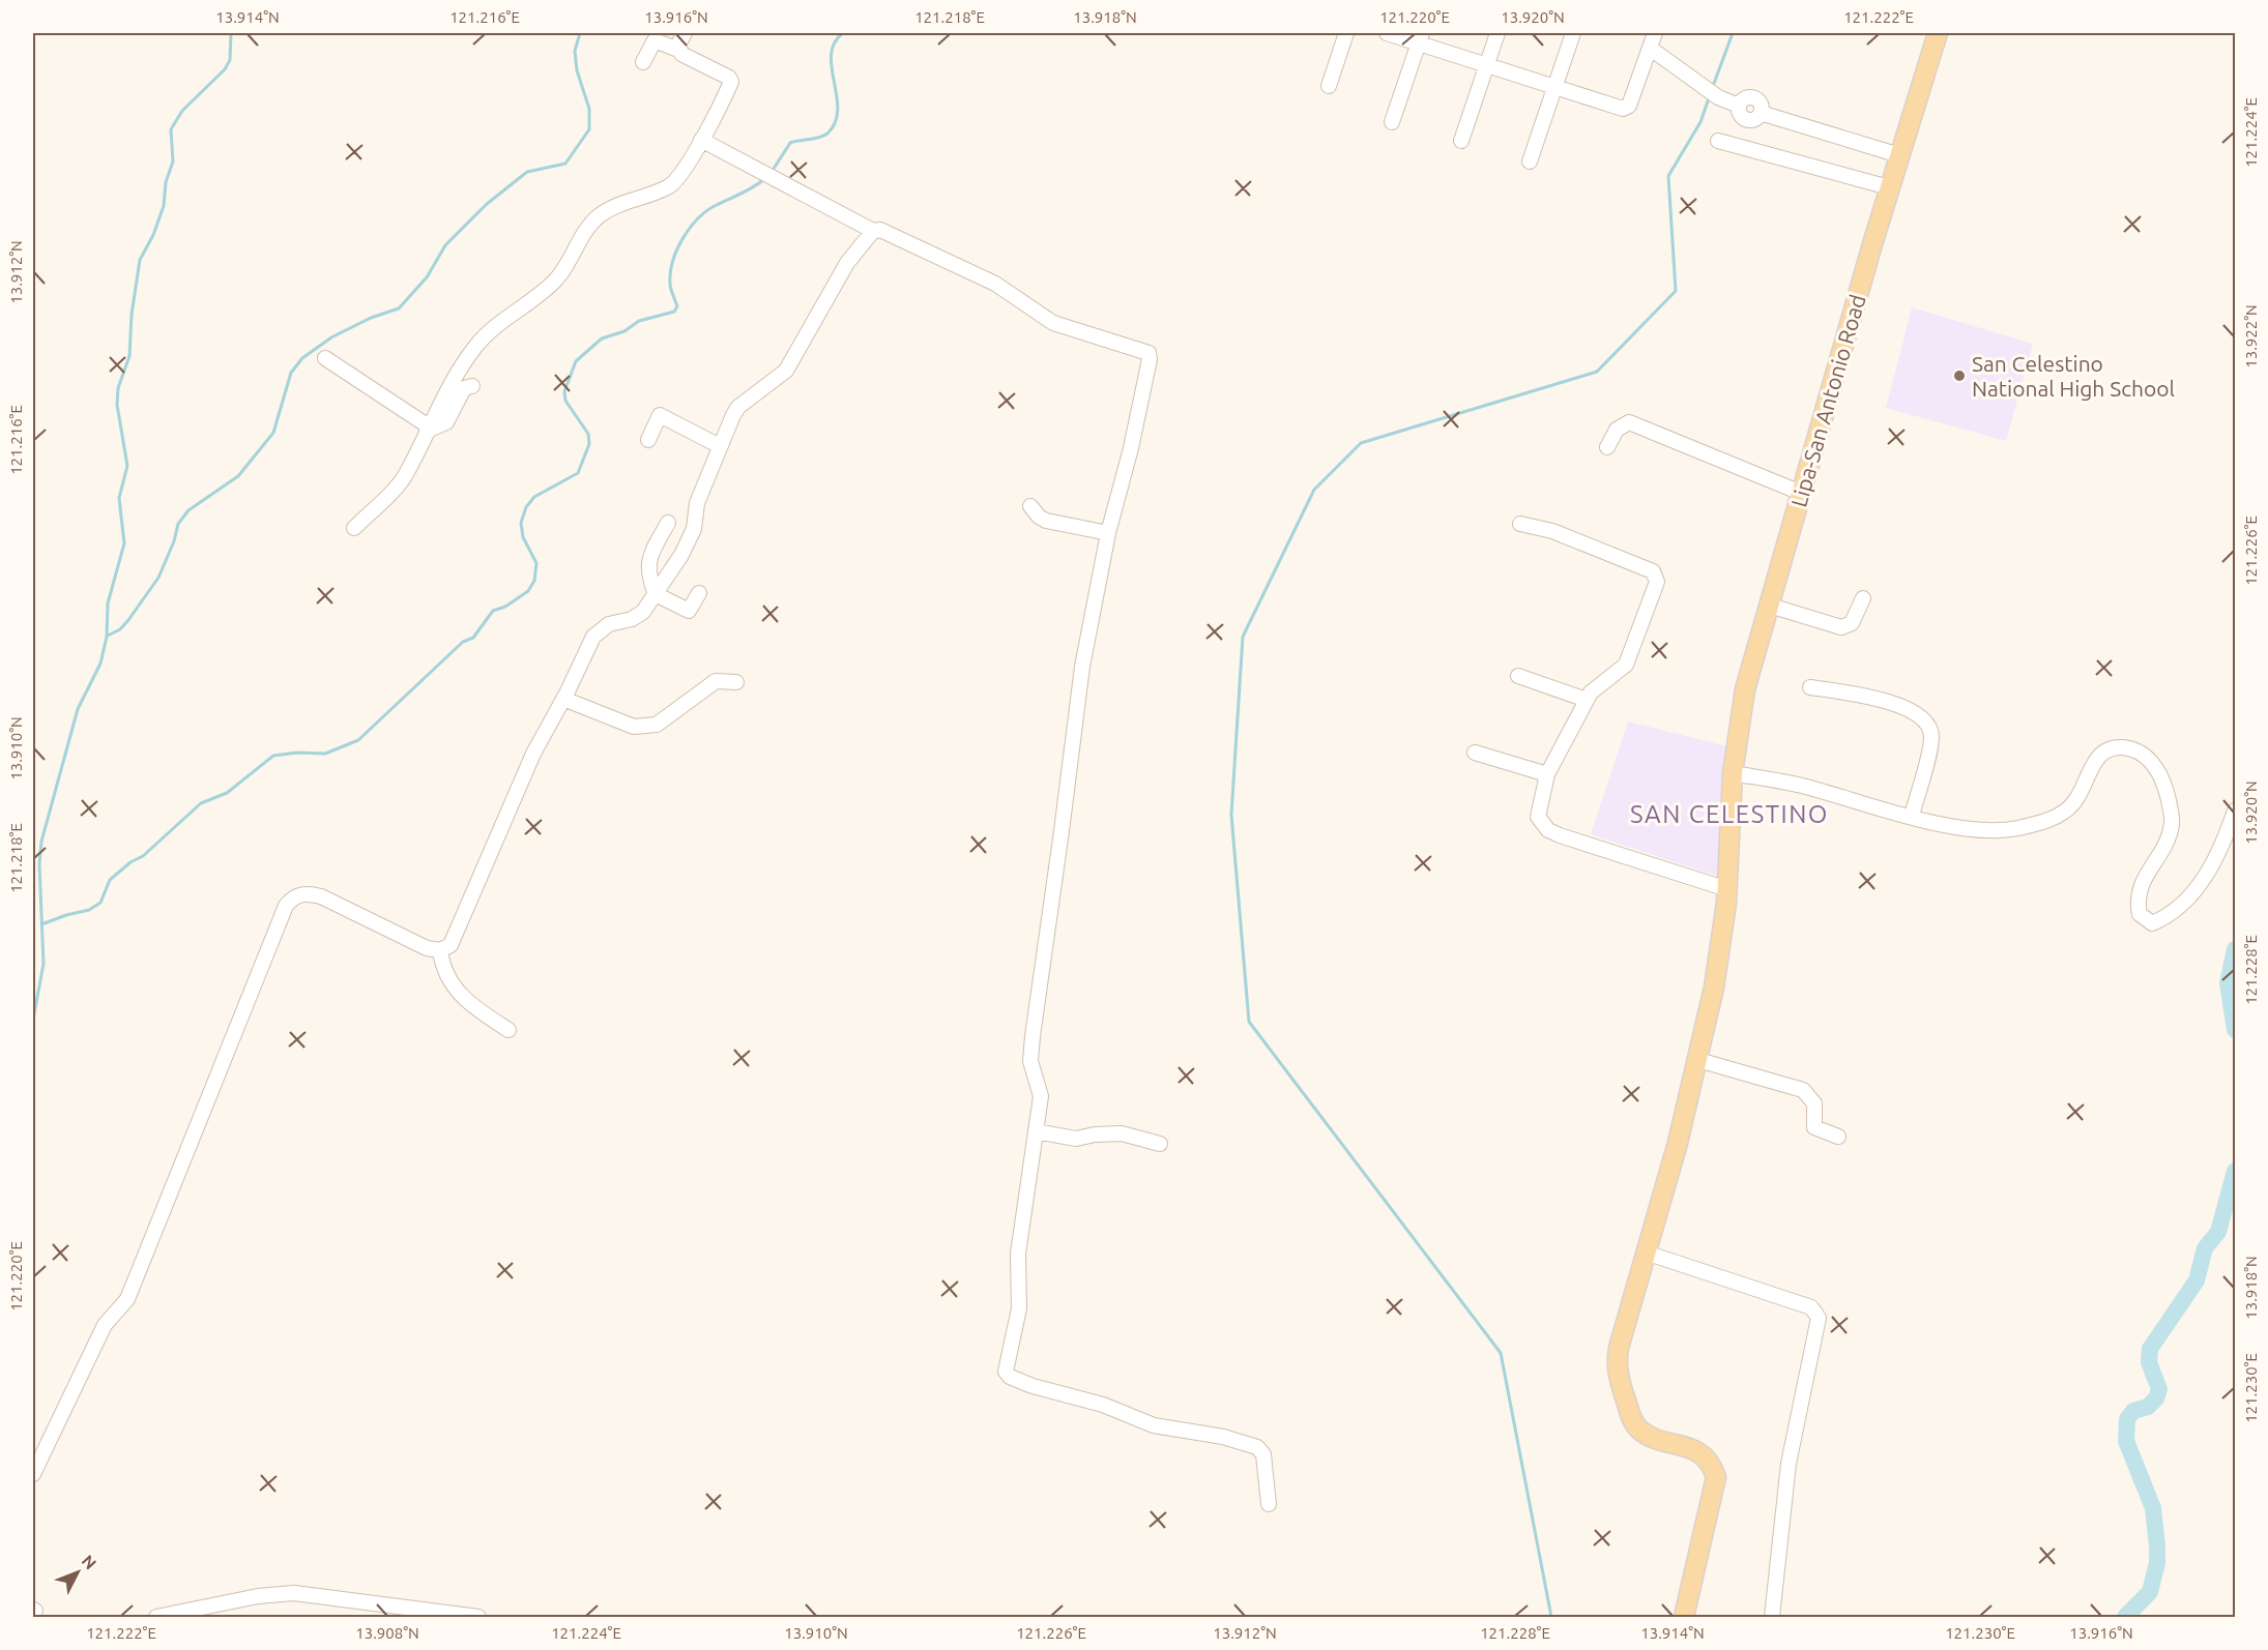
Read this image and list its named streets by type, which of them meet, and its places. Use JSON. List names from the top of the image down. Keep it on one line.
{"streets":{"main road":["Lipa-San Antonio Road"]},"districts":["SAN CELESTINO"],"places":["San Celestino National High School"],"north":"top right","coordinates":["13.914°N","121.216°E","13.916°N","121.218°E","13.918°N","121.220°E","13.920°N","121.222°E","121.224°E","13.912°N","13.922°N","121.226°E","13.910°N","121.228°E","121.230°E","13.908°N"]}
